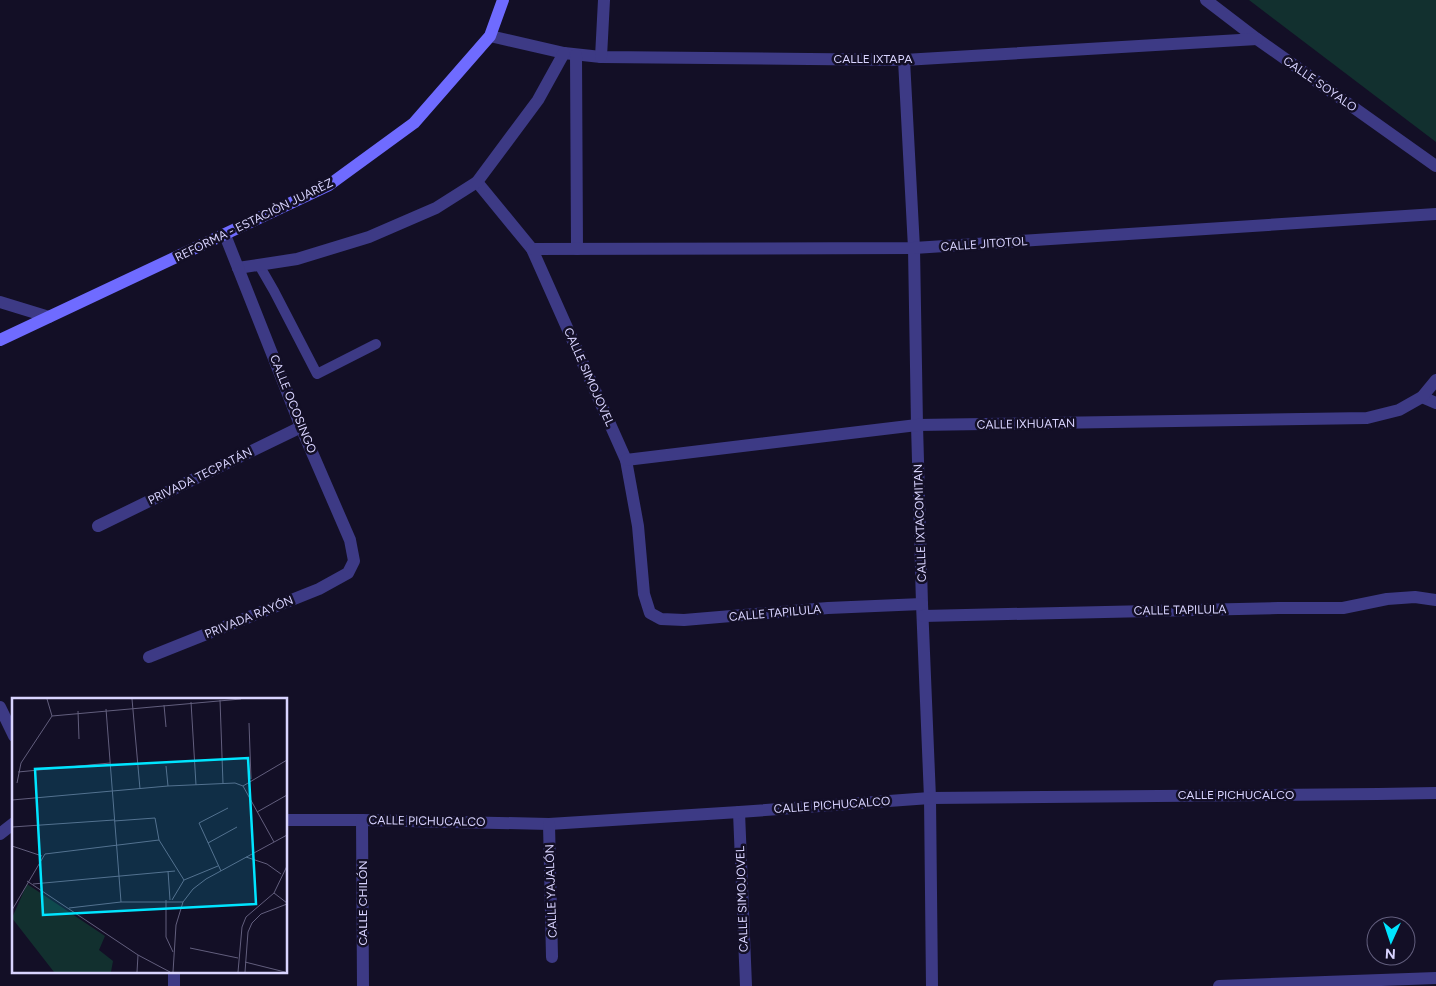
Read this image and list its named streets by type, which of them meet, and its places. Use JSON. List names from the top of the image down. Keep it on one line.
{"streets":{"main road":["REFORMA - ESTACIÒN JUARÈZ"],"street":["CALLE IXTAPA","CALLE SOYALO","CALLE JITOTOL","CALLE SIMOJOVEL","CALLE OCOSINGO","CALLE IXHUATAN","PRIVADA TECPATÁN","CALLE IXTACOMITAN","CALLE TAPILULA","PRIVADA RAYÓN","CALLE PICHUCALCO","CALLE YAJALÓN","CALLE CHILÓN"]},"crossings":[["CALLE IXTAPA","CALLE SOYALO"],["CALLE IXTAPA","REFORMA - ESTACIÒN JUARÈZ"],["CALLE IXTAPA","CALLE IXTACOMITAN"],["REFORMA - ESTACIÒN JUARÈZ","CALLE OCOSINGO"],["CALLE JITOTOL","CALLE SIMOJOVEL"],["CALLE JITOTOL","CALLE IXTACOMITAN"],["CALLE SIMOJOVEL","CALLE IXHUATAN"],["CALLE SIMOJOVEL","CALLE TAPILULA"],["CALLE SIMOJOVEL","CALLE PICHUCALCO"],["CALLE OCOSINGO","PRIVADA TECPATÁN"],["CALLE OCOSINGO","PRIVADA RAYÓN"],["CALLE IXHUATAN","CALLE IXTACOMITAN"],["CALLE IXTACOMITAN","CALLE TAPILULA"],["CALLE IXTACOMITAN","CALLE PICHUCALCO"],["CALLE PICHUCALCO","CALLE YAJALÓN"],["CALLE PICHUCALCO","CALLE CHILÓN"]],"north":"bottom"}
